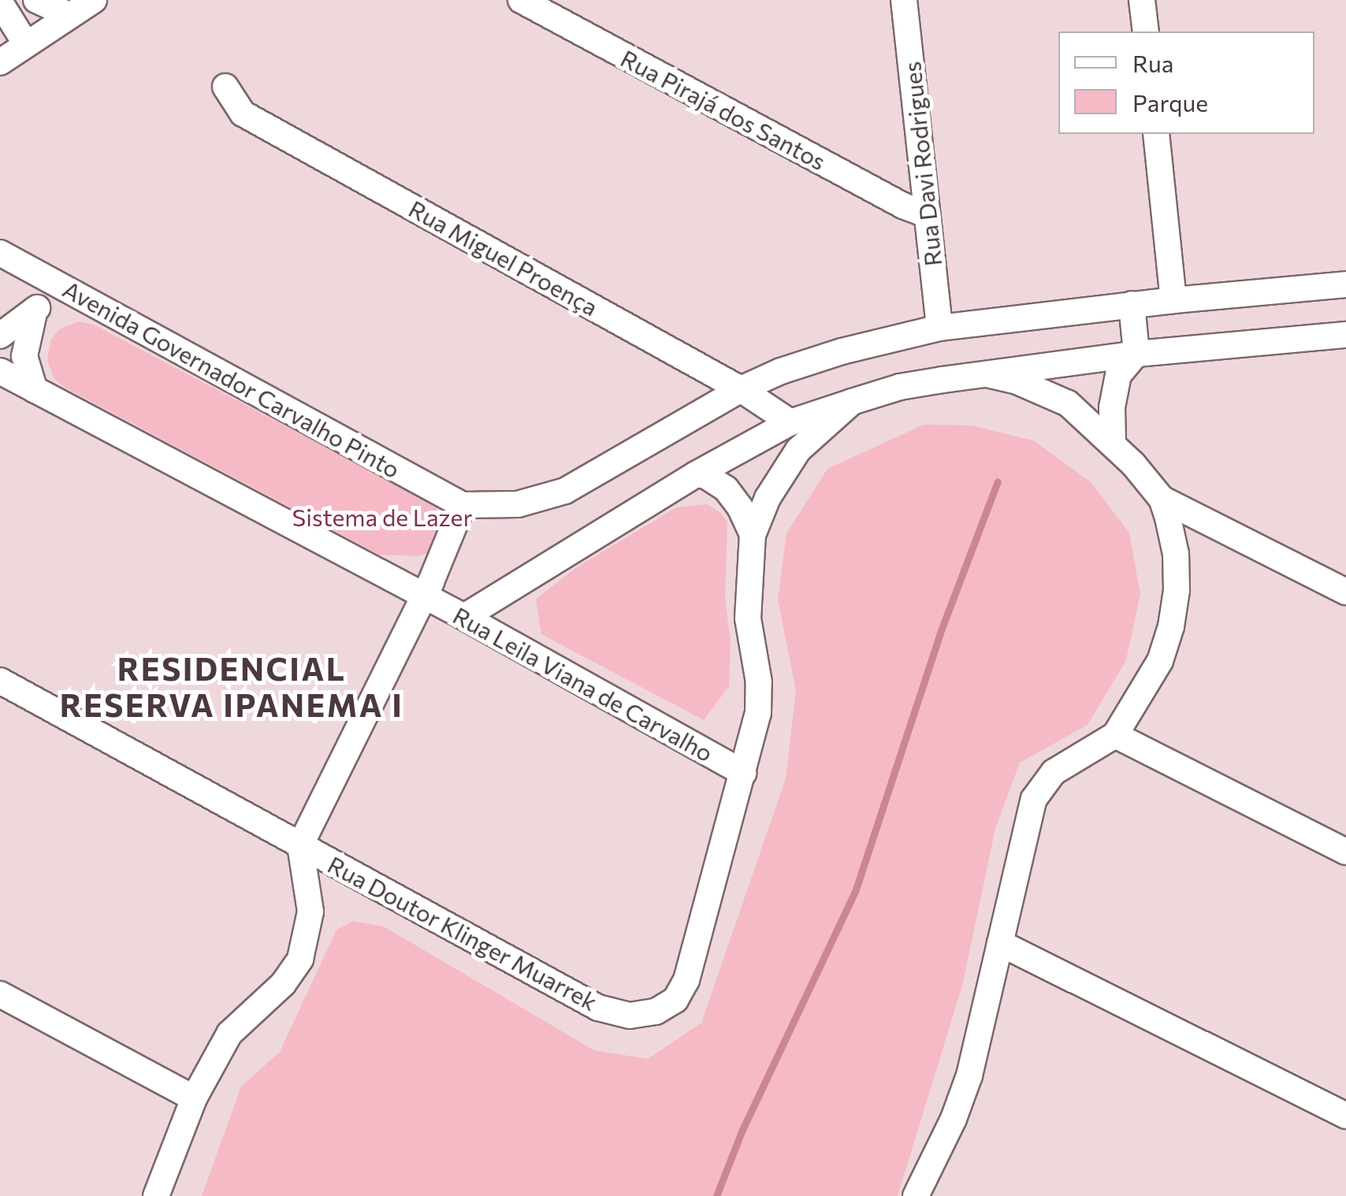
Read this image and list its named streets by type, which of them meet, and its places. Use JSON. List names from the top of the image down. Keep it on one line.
{"streets":{"street":["Rua Pirajá dos Santos","Rua Davi Rodrigues","Rua Miguel Proença","Avenida Governador Carvalho Pinto","Rua Leila Viana de Carvalho","Rua Doutor Klinger Muarrek"]},"crossings":[["Rua Pirajá dos Santos","Rua Davi Rodrigues"],["Rua Leila Viana de Carvalho","Rua Doutor Klinger Muarrek"]],"districts":["RESIDENCIAL RESERVA IPANEMA I"],"parks":["Sistema de Lazer"],"legend":["Rua","Parque"]}
